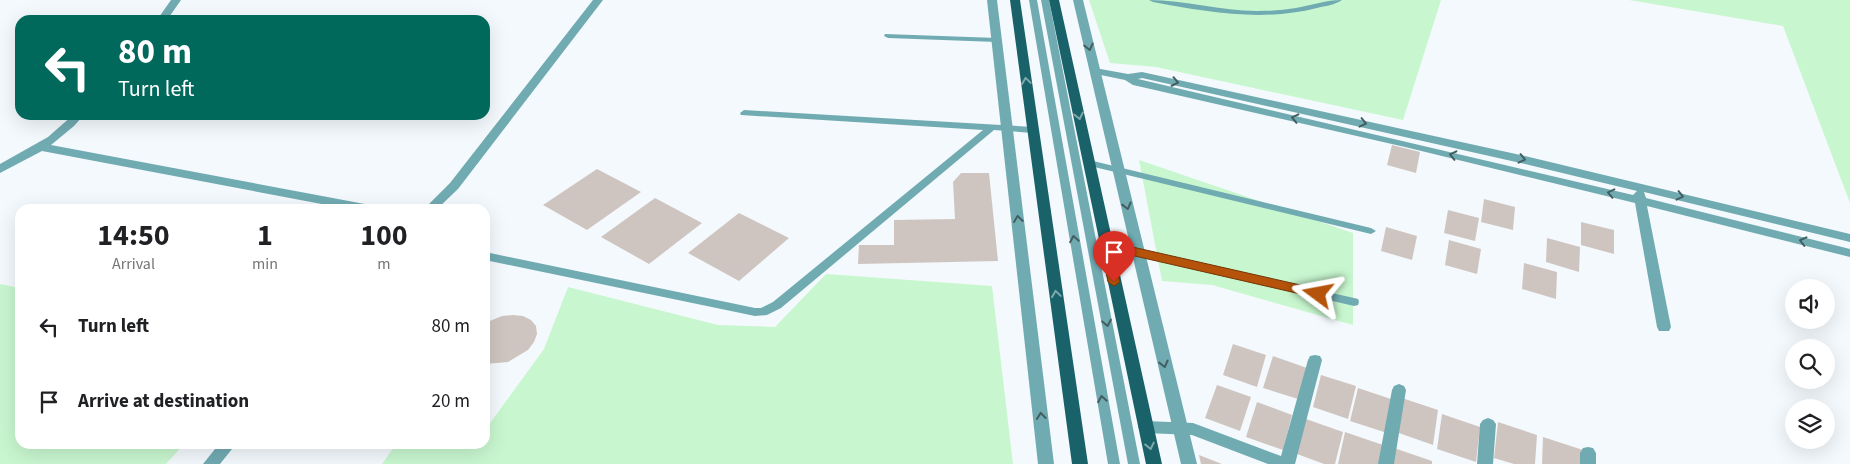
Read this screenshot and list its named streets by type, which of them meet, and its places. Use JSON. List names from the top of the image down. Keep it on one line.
{"page":{"turn":["80 m","Turn left"],"eta":["14:50","Arrival","1","min","100","m"],"list":[{"name":"Turn left","value":"80 m"},{"name":"Arrive at destination","value":"20 m"}]}}
